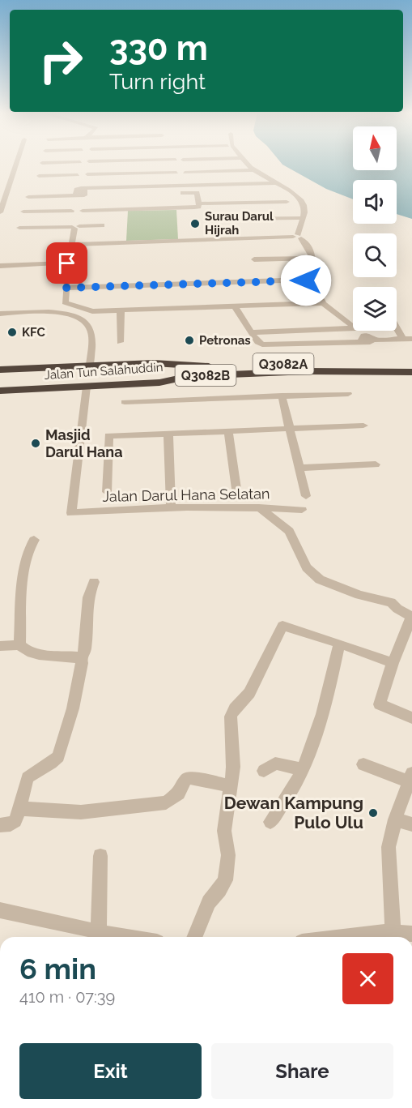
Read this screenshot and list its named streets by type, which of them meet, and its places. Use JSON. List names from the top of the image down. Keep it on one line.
{"streets":{"highway":["Q3082A","Jalan Tun Salahuddin","Q3082B"],"street":["Jalan Darul Hana Selatan"]},"crossings":[["Jalan Tun Salahuddin","Jalan Darul Hana Selatan"]],"places":["Surau Darul Hijrah","KFC","Petronas","Masjid Darul Hana","Dewan Kampung Pulo Ulu"],"north":"top","page":{"turn":["330 m","Turn right"],"heading":["6 min","410 m · 07:39"],"buttons":["Exit","Share"]}}
